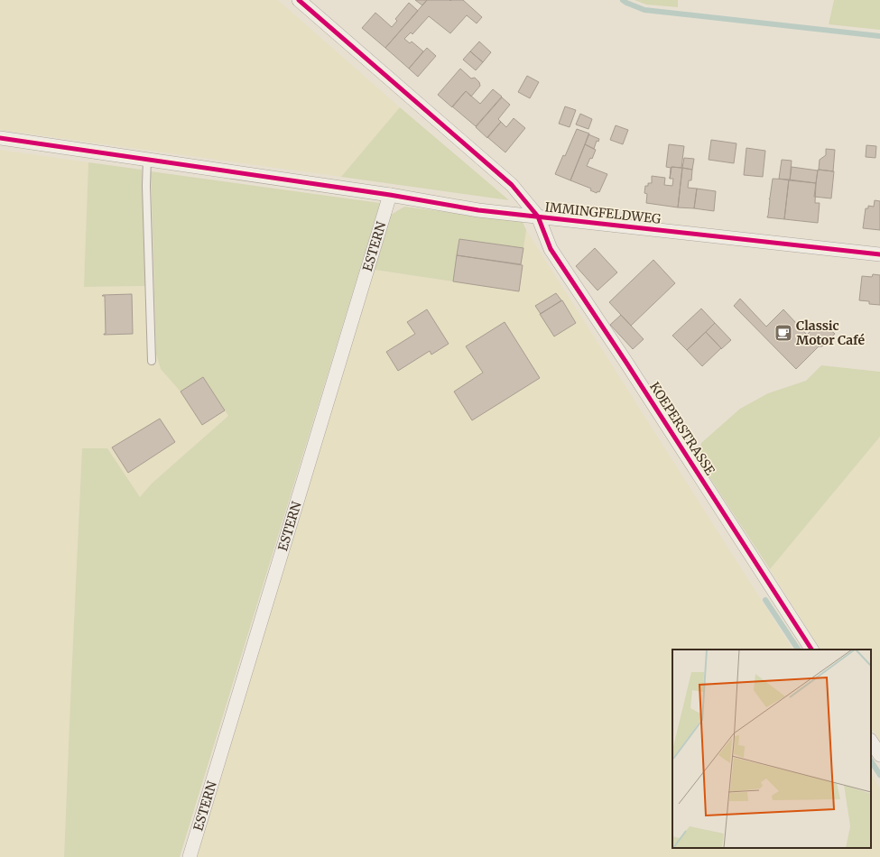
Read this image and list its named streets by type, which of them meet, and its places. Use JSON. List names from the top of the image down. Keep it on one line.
{"streets":{"street":["IMMINGFELDWEG","ESTERN","KOEPERSTRASSE"]},"crossings":[["IMMINGFELDWEG","KOEPERSTRASSE"]],"places":{"cafe":["Classic Motor Café"]}}
